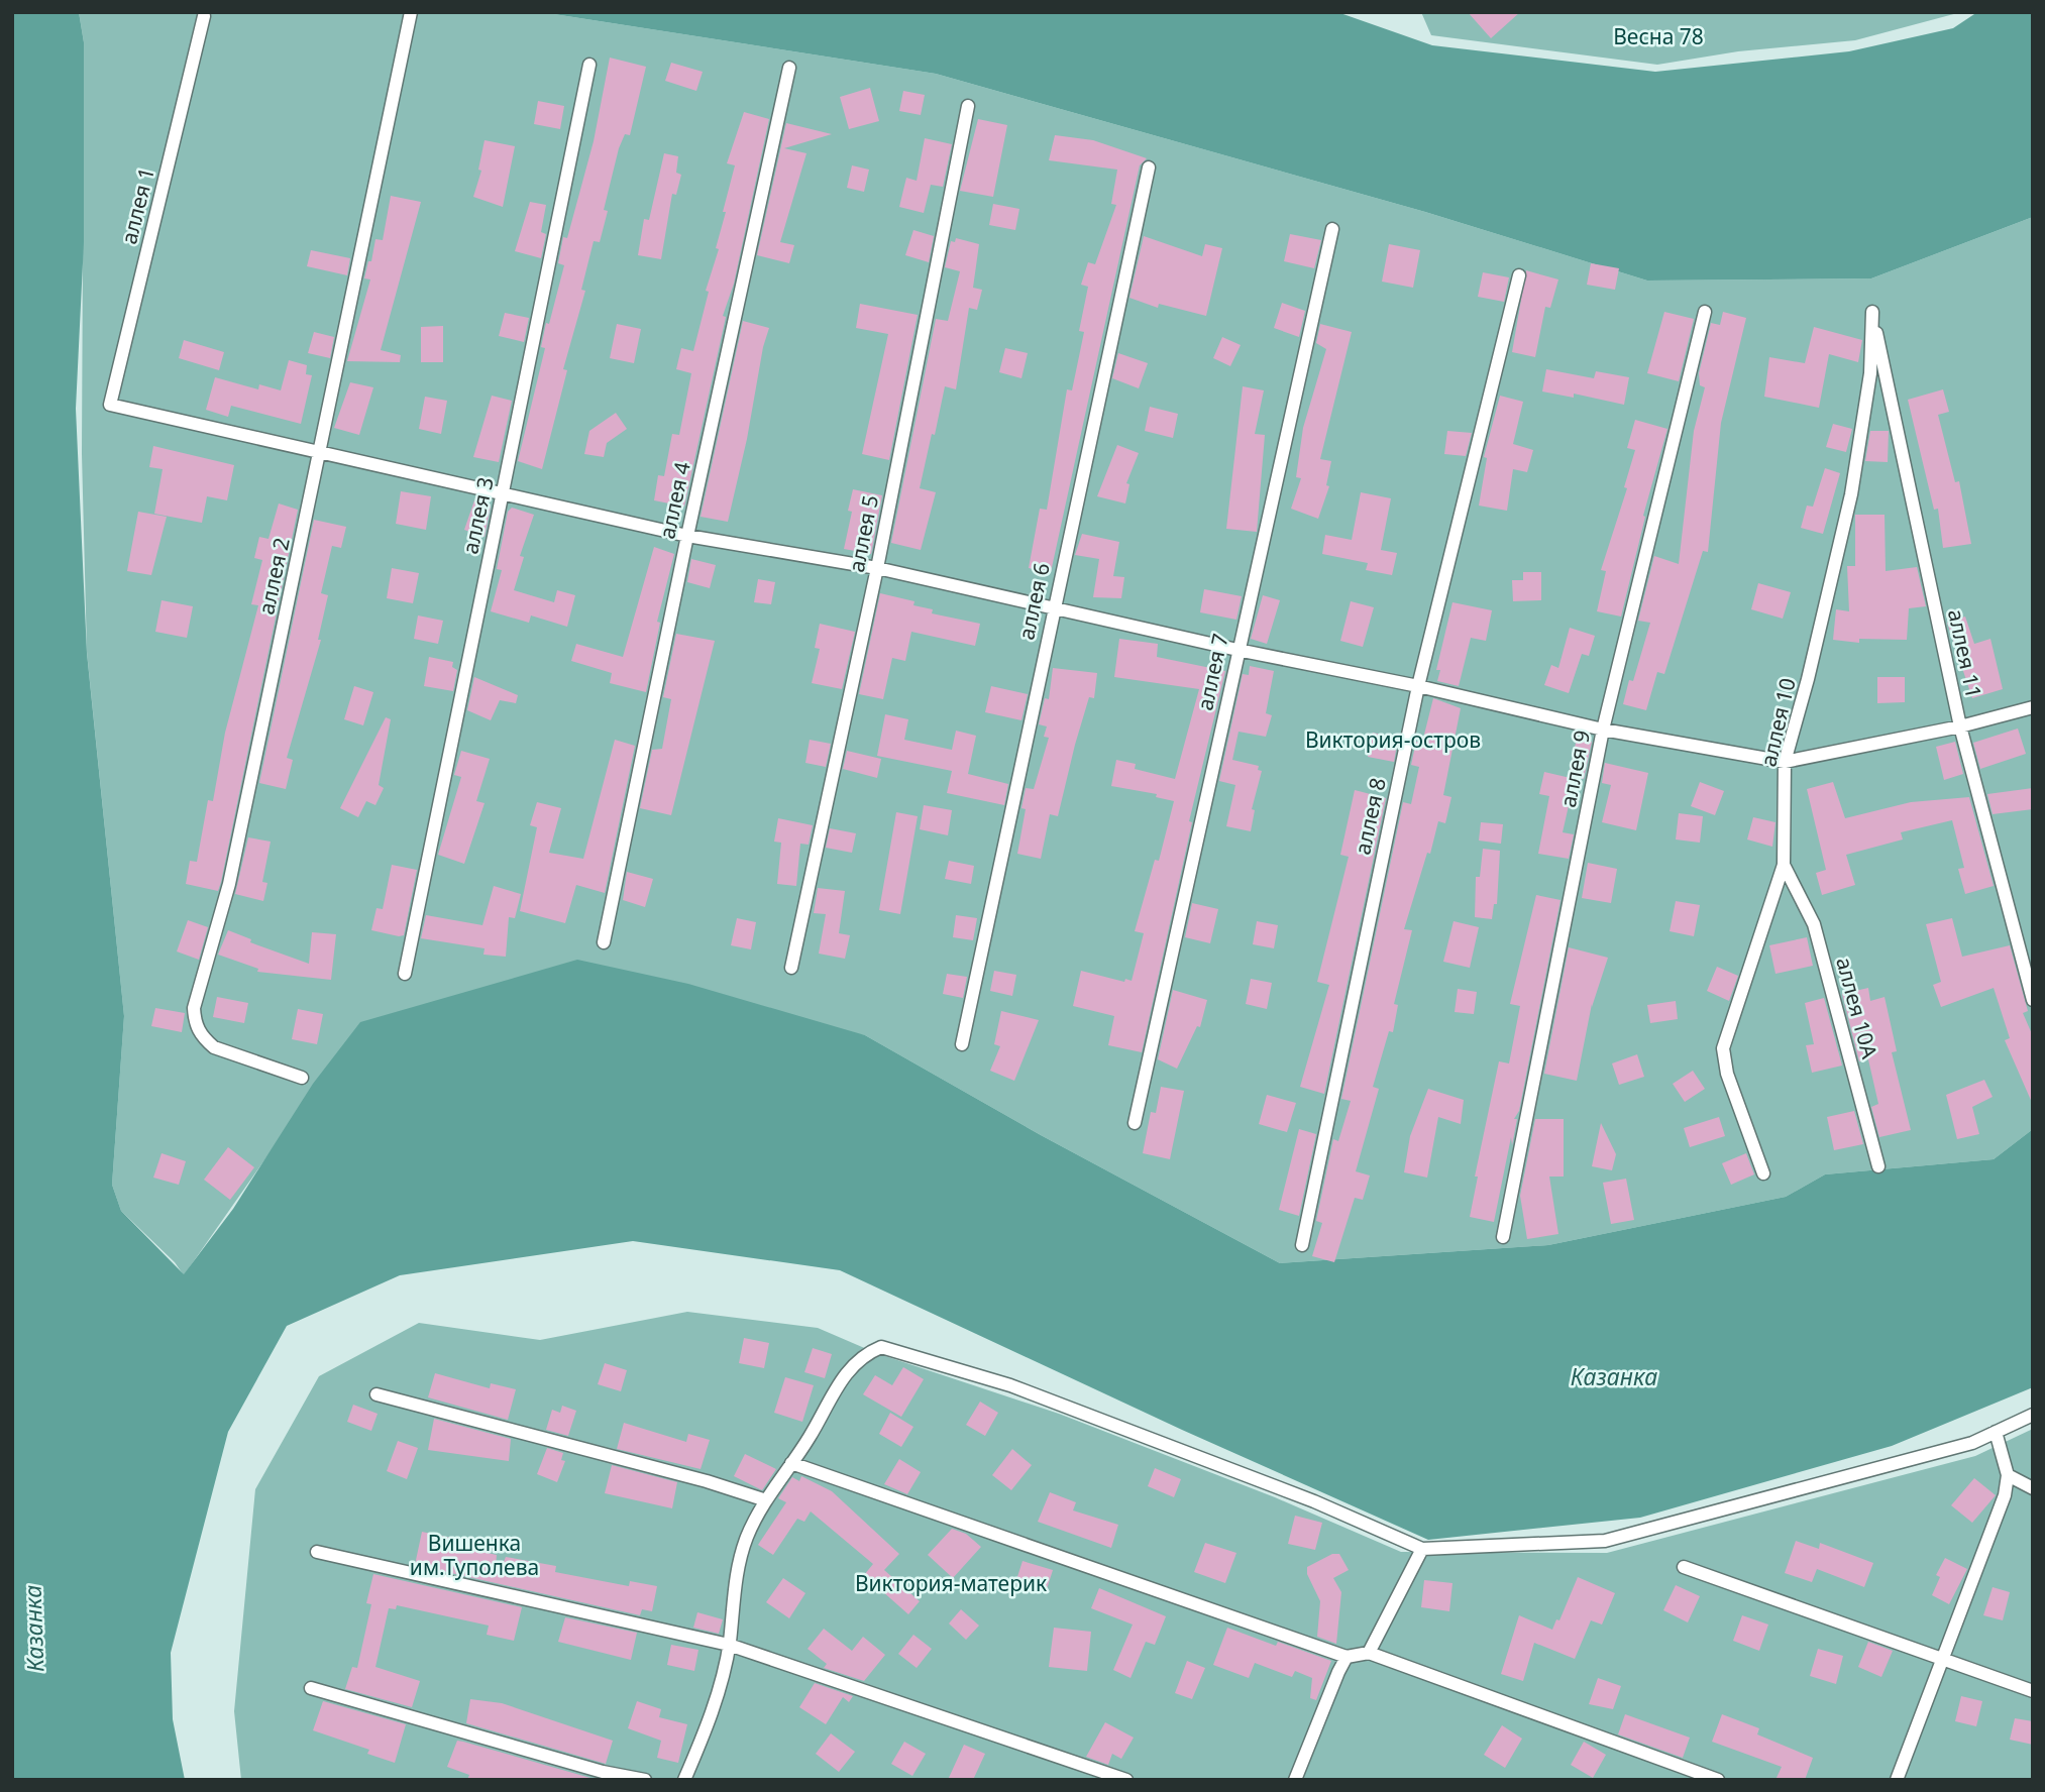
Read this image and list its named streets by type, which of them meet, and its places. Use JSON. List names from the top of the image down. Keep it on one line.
{"streets":{"lane":["аллея 1","аллея 4","аллея 3","аллея 5","аллея 2","аллея 6","аллея 11","аллея 7","аллея 10","аллея 9","аллея 8","аллея 10А"]},"crossings":[["аллея 1","аллея 2"],["аллея 11","аллея 10"],["аллея 10","аллея 10А"]],"water":["Казанка"],"parks":["Весна 78","Виктория-остров","Вишенка им.Туполева","Виктория-материк"]}
